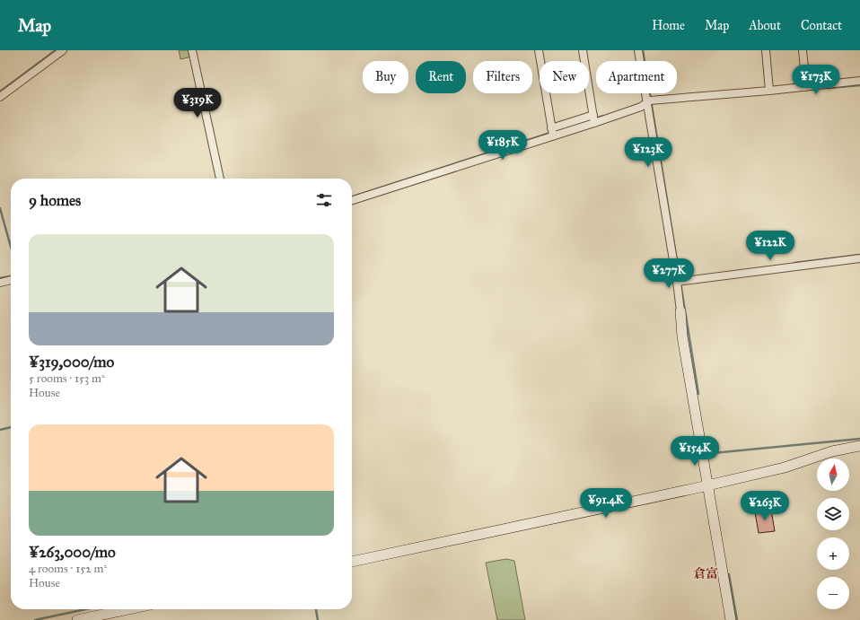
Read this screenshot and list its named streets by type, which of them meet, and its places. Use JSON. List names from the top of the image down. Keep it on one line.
{"districts":["倉富"],"north":"top","page":{"header":"Map","nav":["Home","Map","About","Contact"],"chip":["Buy","Rent","Filters","New","Apartment"],"price":["¥173K","¥319K","¥185K","¥123K","¥122K","¥277K","¥154K","¥91.4K","¥263K"],"heading":"9 homes","list":[{"name":"¥319,000/mo","note":"5 rooms · 153 m² · House"},{"name":"¥263,000/mo","note":"4 rooms · 152 m² · House"}],"map_buttons":["+","−"]}}
